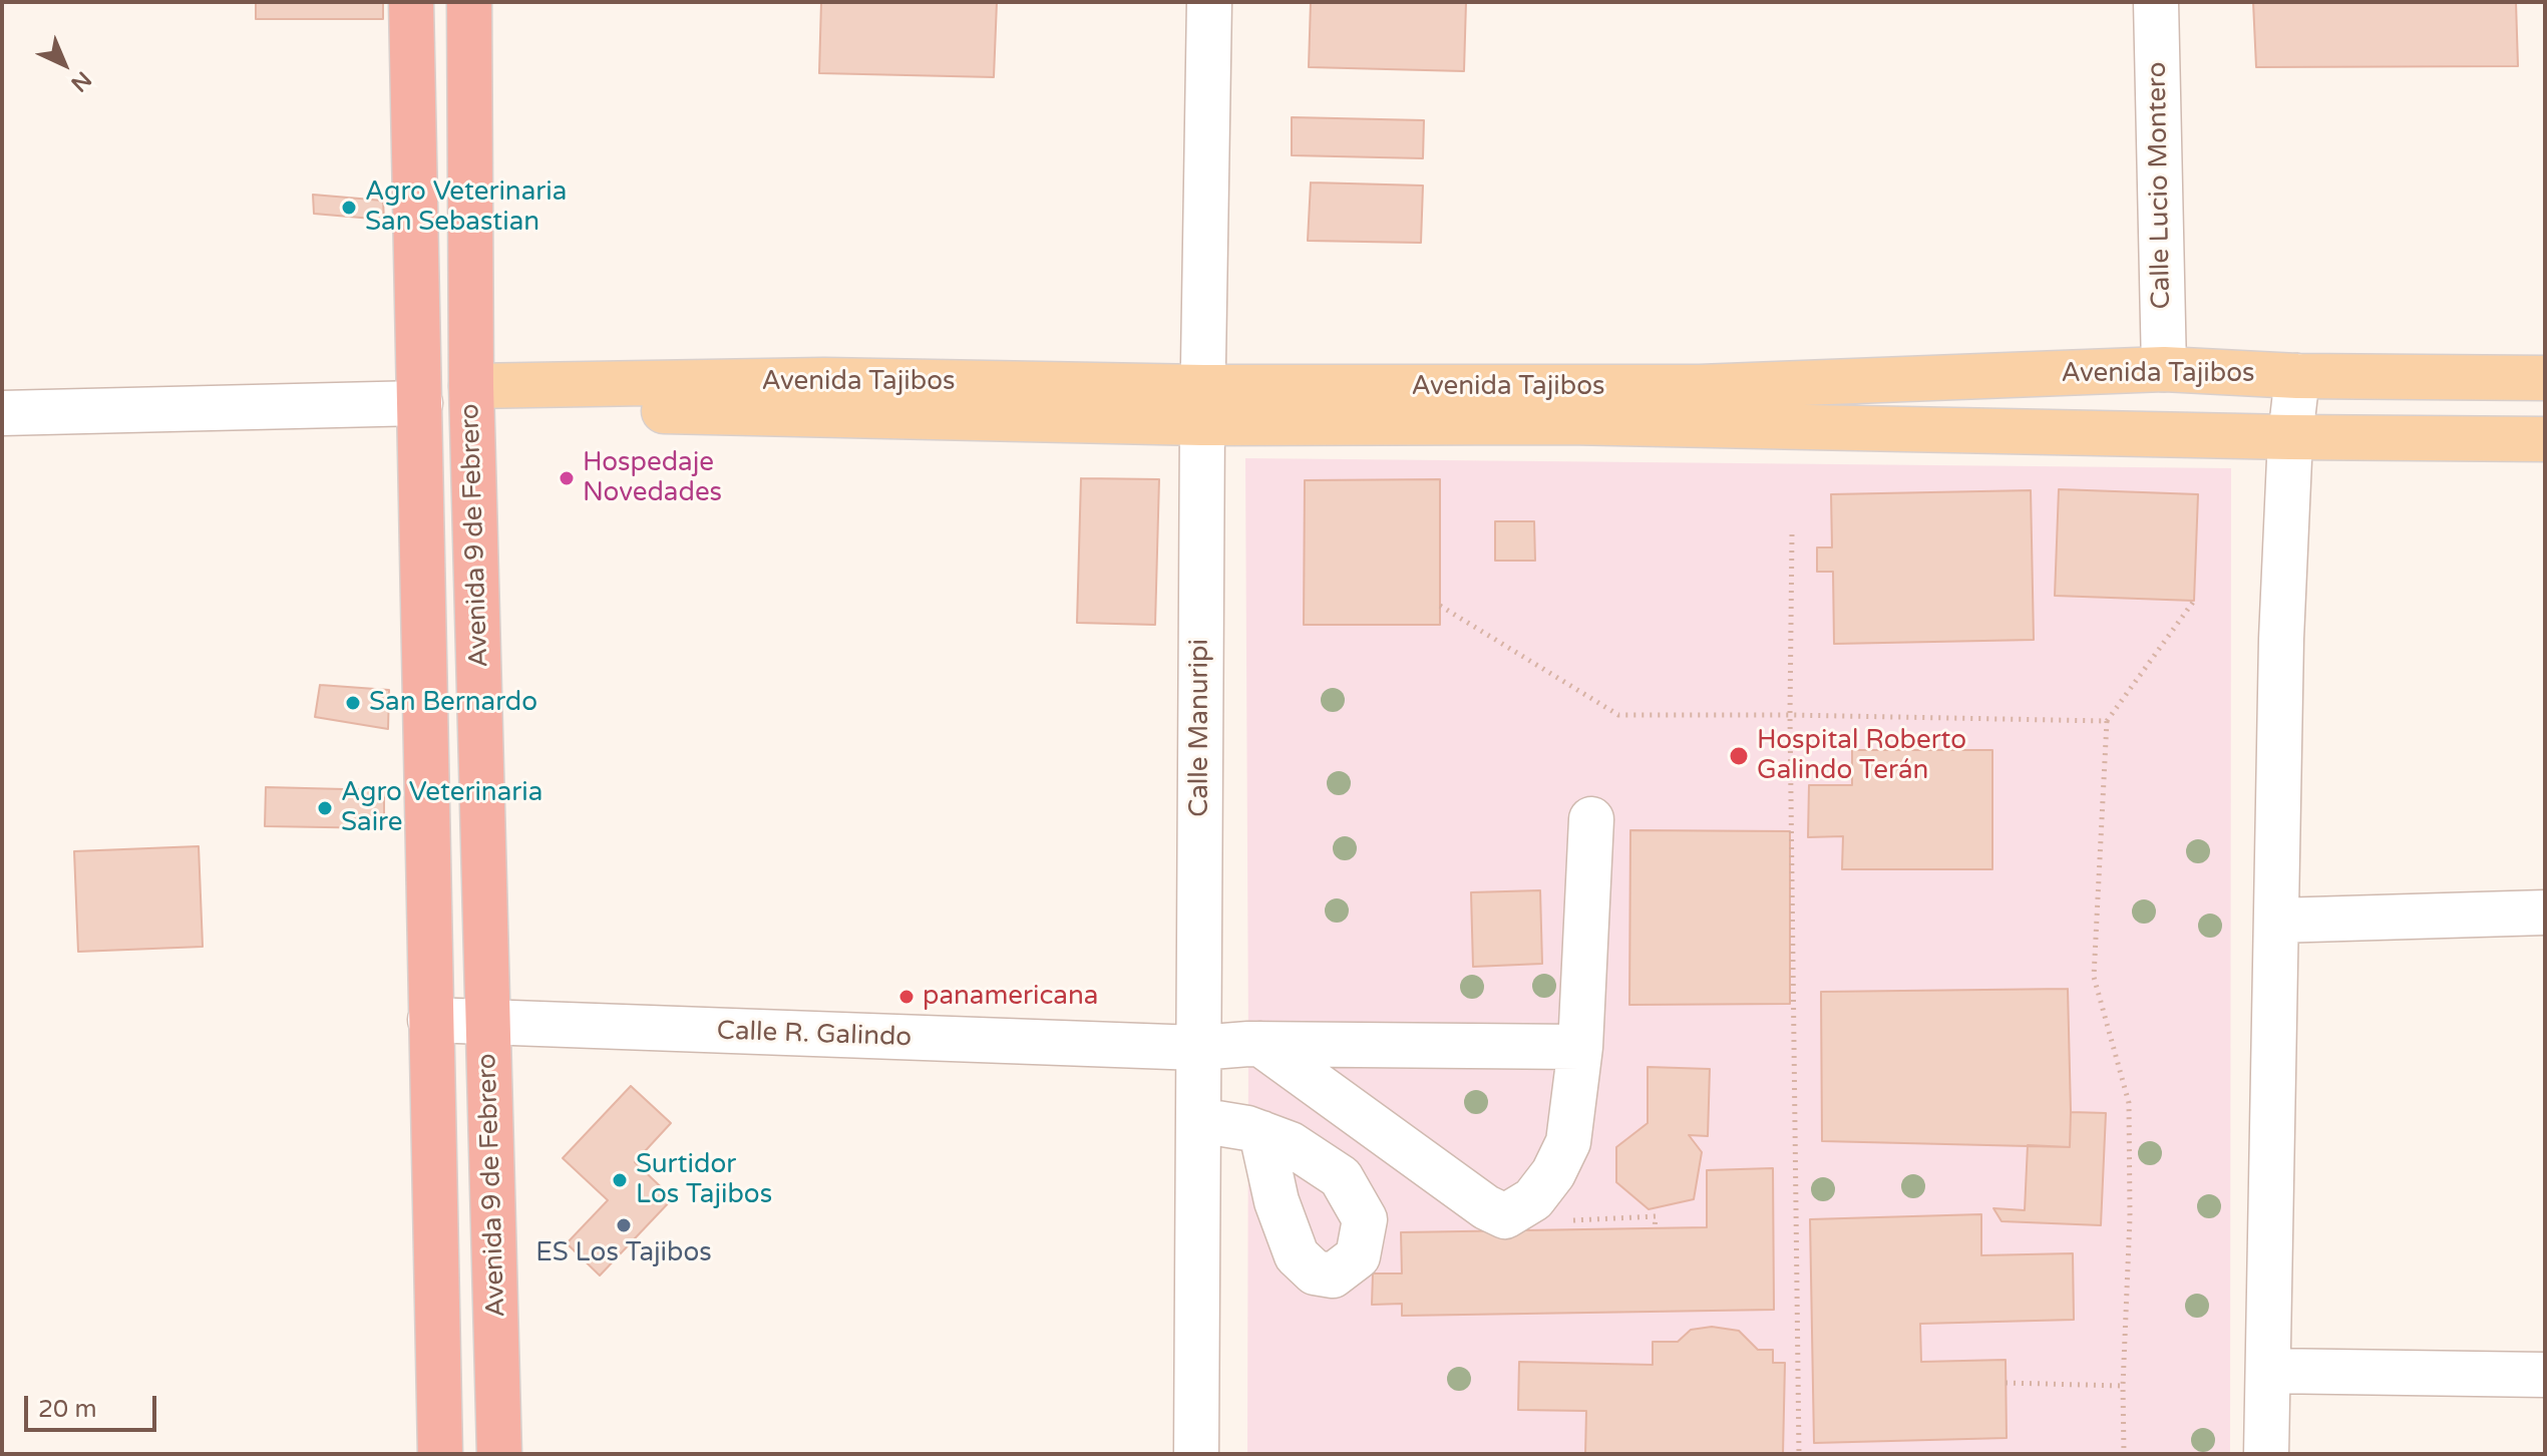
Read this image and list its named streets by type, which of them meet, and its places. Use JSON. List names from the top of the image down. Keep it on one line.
{"streets":{"highway":["Avenida 9 de Febrero"],"main road":["Avenida Tajibos"],"street":["Calle Lucio Montero","Calle Manuripi","Calle R. Galindo"]},"crossings":[["Calle Lucio Montero","Avenida Tajibos"],["Avenida Tajibos","Avenida 9 de Febrero"],["Avenida Tajibos","Calle Manuripi"],["Avenida 9 de Febrero","Calle R. Galindo"],["Calle Manuripi","Calle R. Galindo"]],"places":["Agro Veterinaria San Sebastian","Hospedaje Novedades","San Bernardo","Hospital Roberto Galindo Terán","Agro Veterinaria Saire","panamericana","Surtidor Los Tajibos","ES Los Tajibos"],"scale_bar":"20 m","north":"bottom right"}
